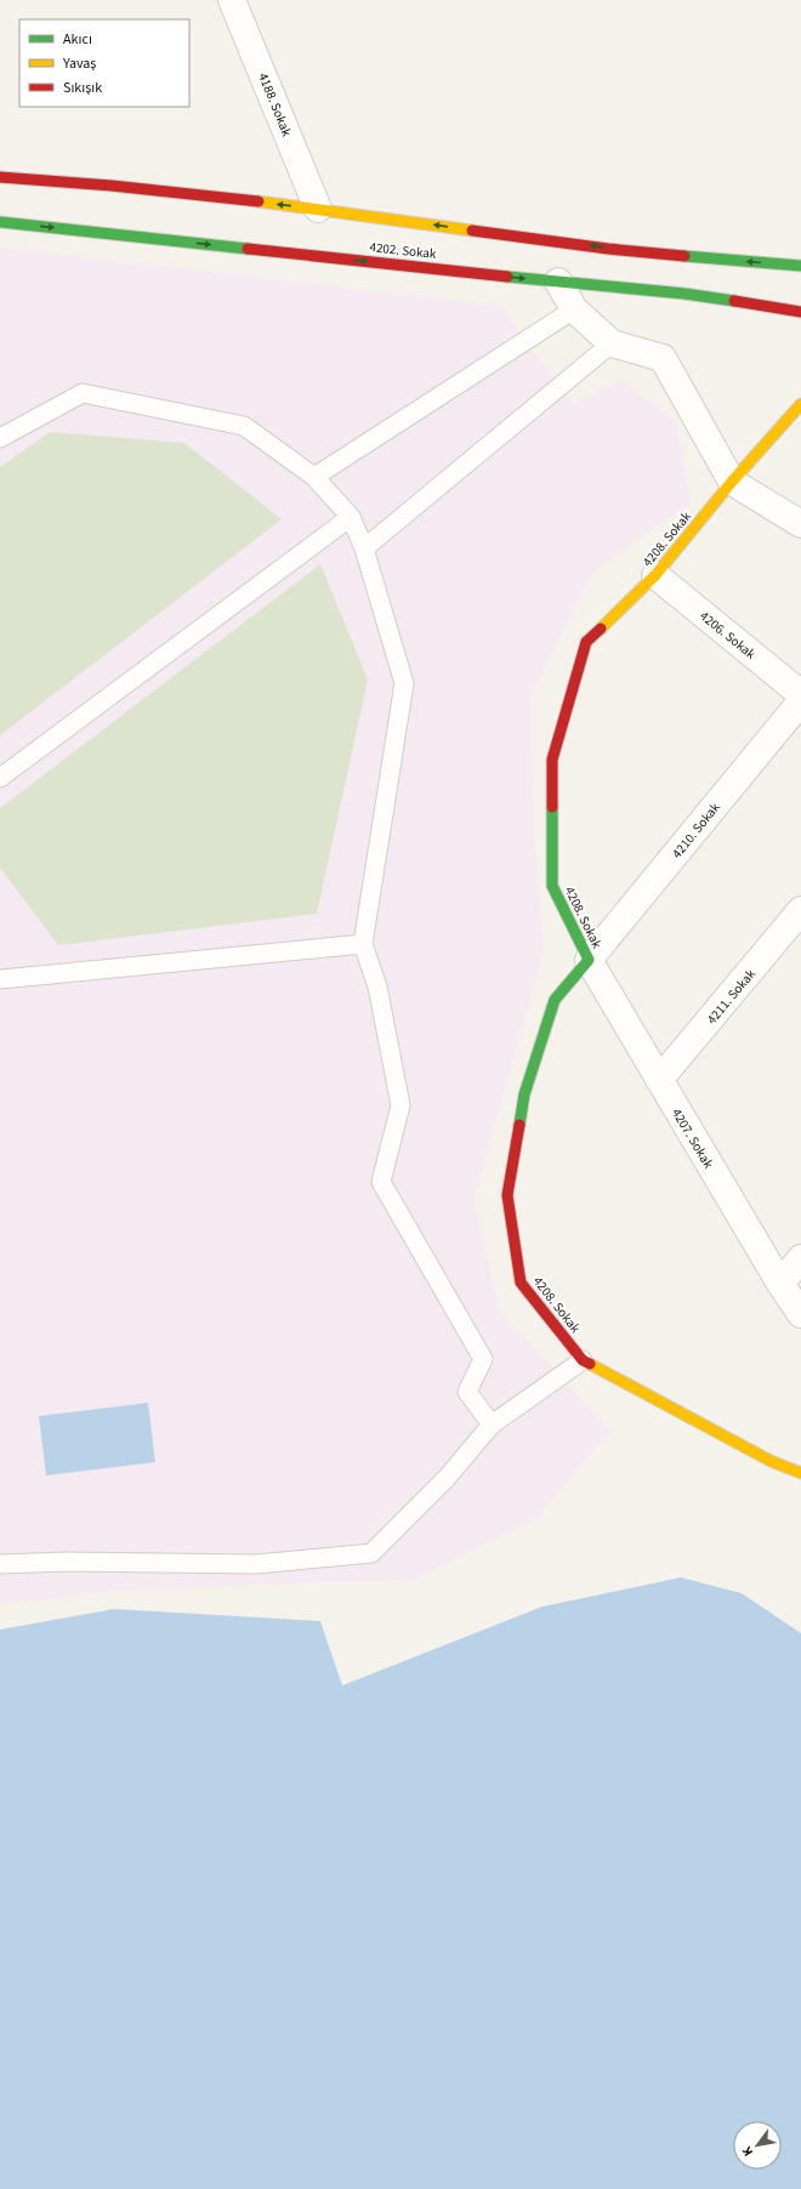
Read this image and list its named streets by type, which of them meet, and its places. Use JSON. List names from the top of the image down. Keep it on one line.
{"streets":{"street":["4188. Sokak","4202. Sokak","4208. Sokak","4206. Sokak","4210. Sokak","4211. Sokak","4207. Sokak"]},"crossings":[["4208. Sokak","4206. Sokak"],["4208. Sokak","4210. Sokak"],["4208. Sokak","4207. Sokak"],["4210. Sokak","4207. Sokak"],["4211. Sokak","4207. Sokak"]],"legend":["Akıcı","Yavaş","Sıkışık"],"north":"bottom left"}
